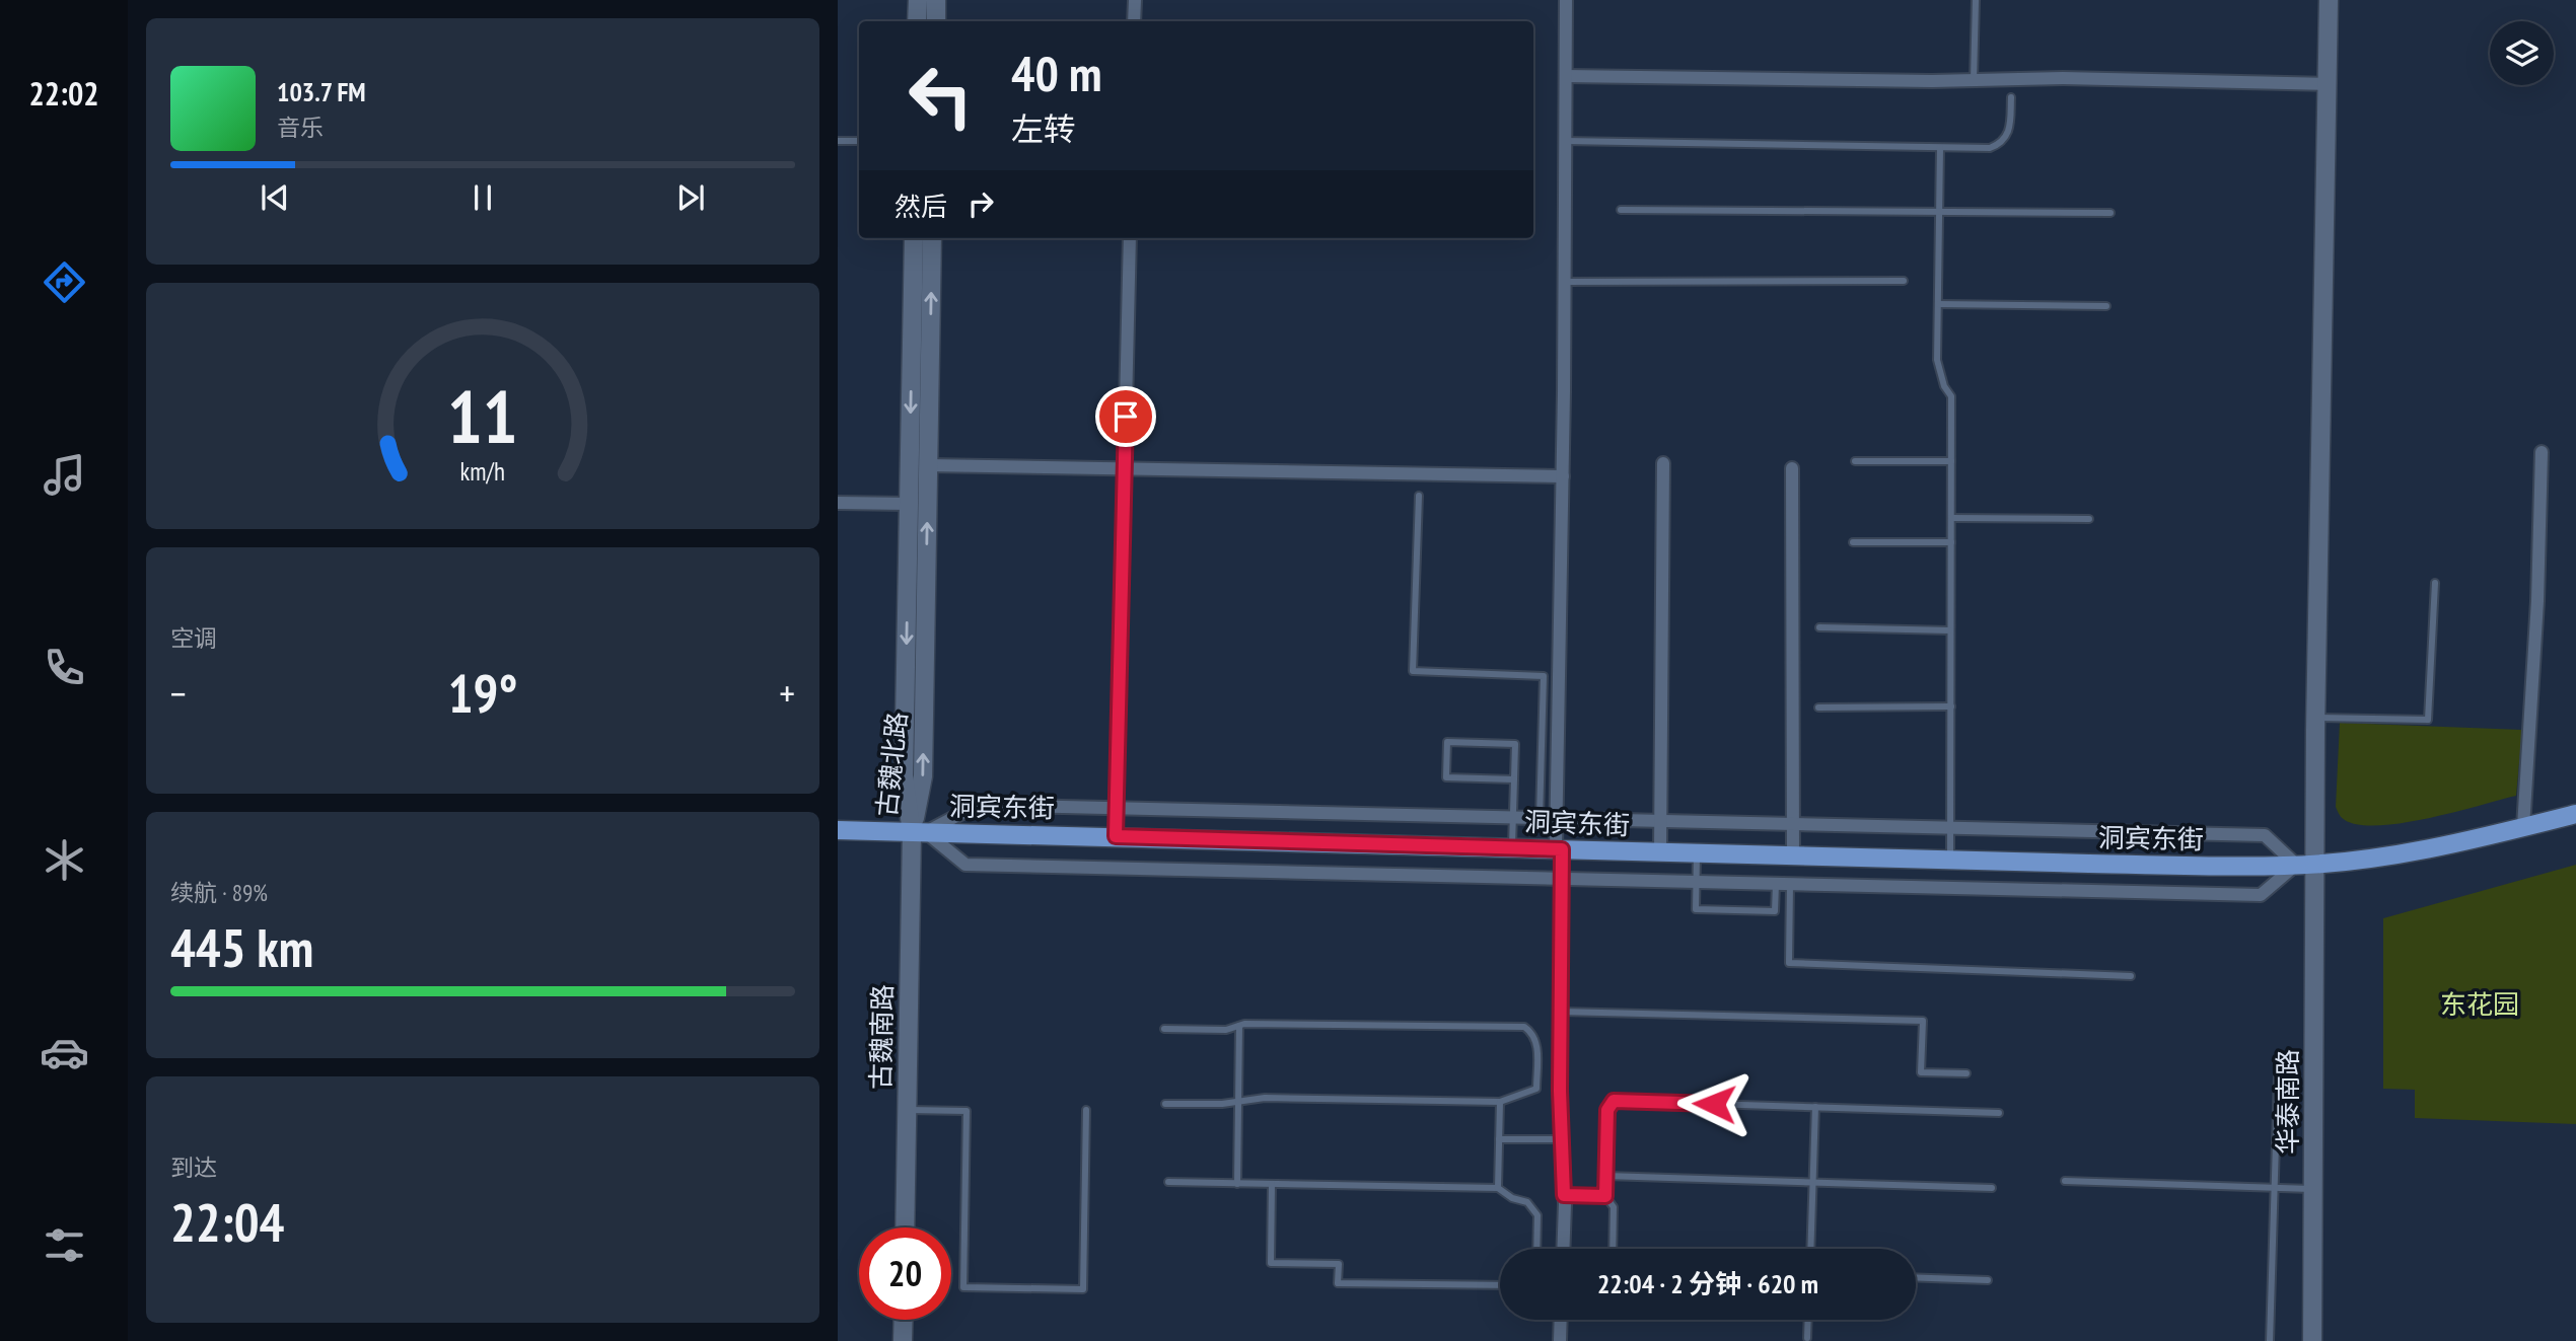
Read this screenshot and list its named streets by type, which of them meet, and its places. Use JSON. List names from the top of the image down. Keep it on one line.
{"streets":{"main road":["古魏北路","洞宾东街","古魏南路","华泰南路"]},"crossings":[["古魏北路","洞宾东街"],["古魏北路","古魏南路"],["洞宾东街","古魏南路"],["洞宾东街","华泰南路"]],"parks":["东花园"],"page":{"tabs":"22:02","turn":["40 m","左转"],"song":["103.7 FM","音乐"],"then":"然后","tile":["空调",["续航 · 89%","445 km"],["到达","22:04"]],"heat":["−","19°","+"],"limit":"20","trip":"22:04 · 2 分钟 · 620 m","gauge":["11","km/h"]}}
